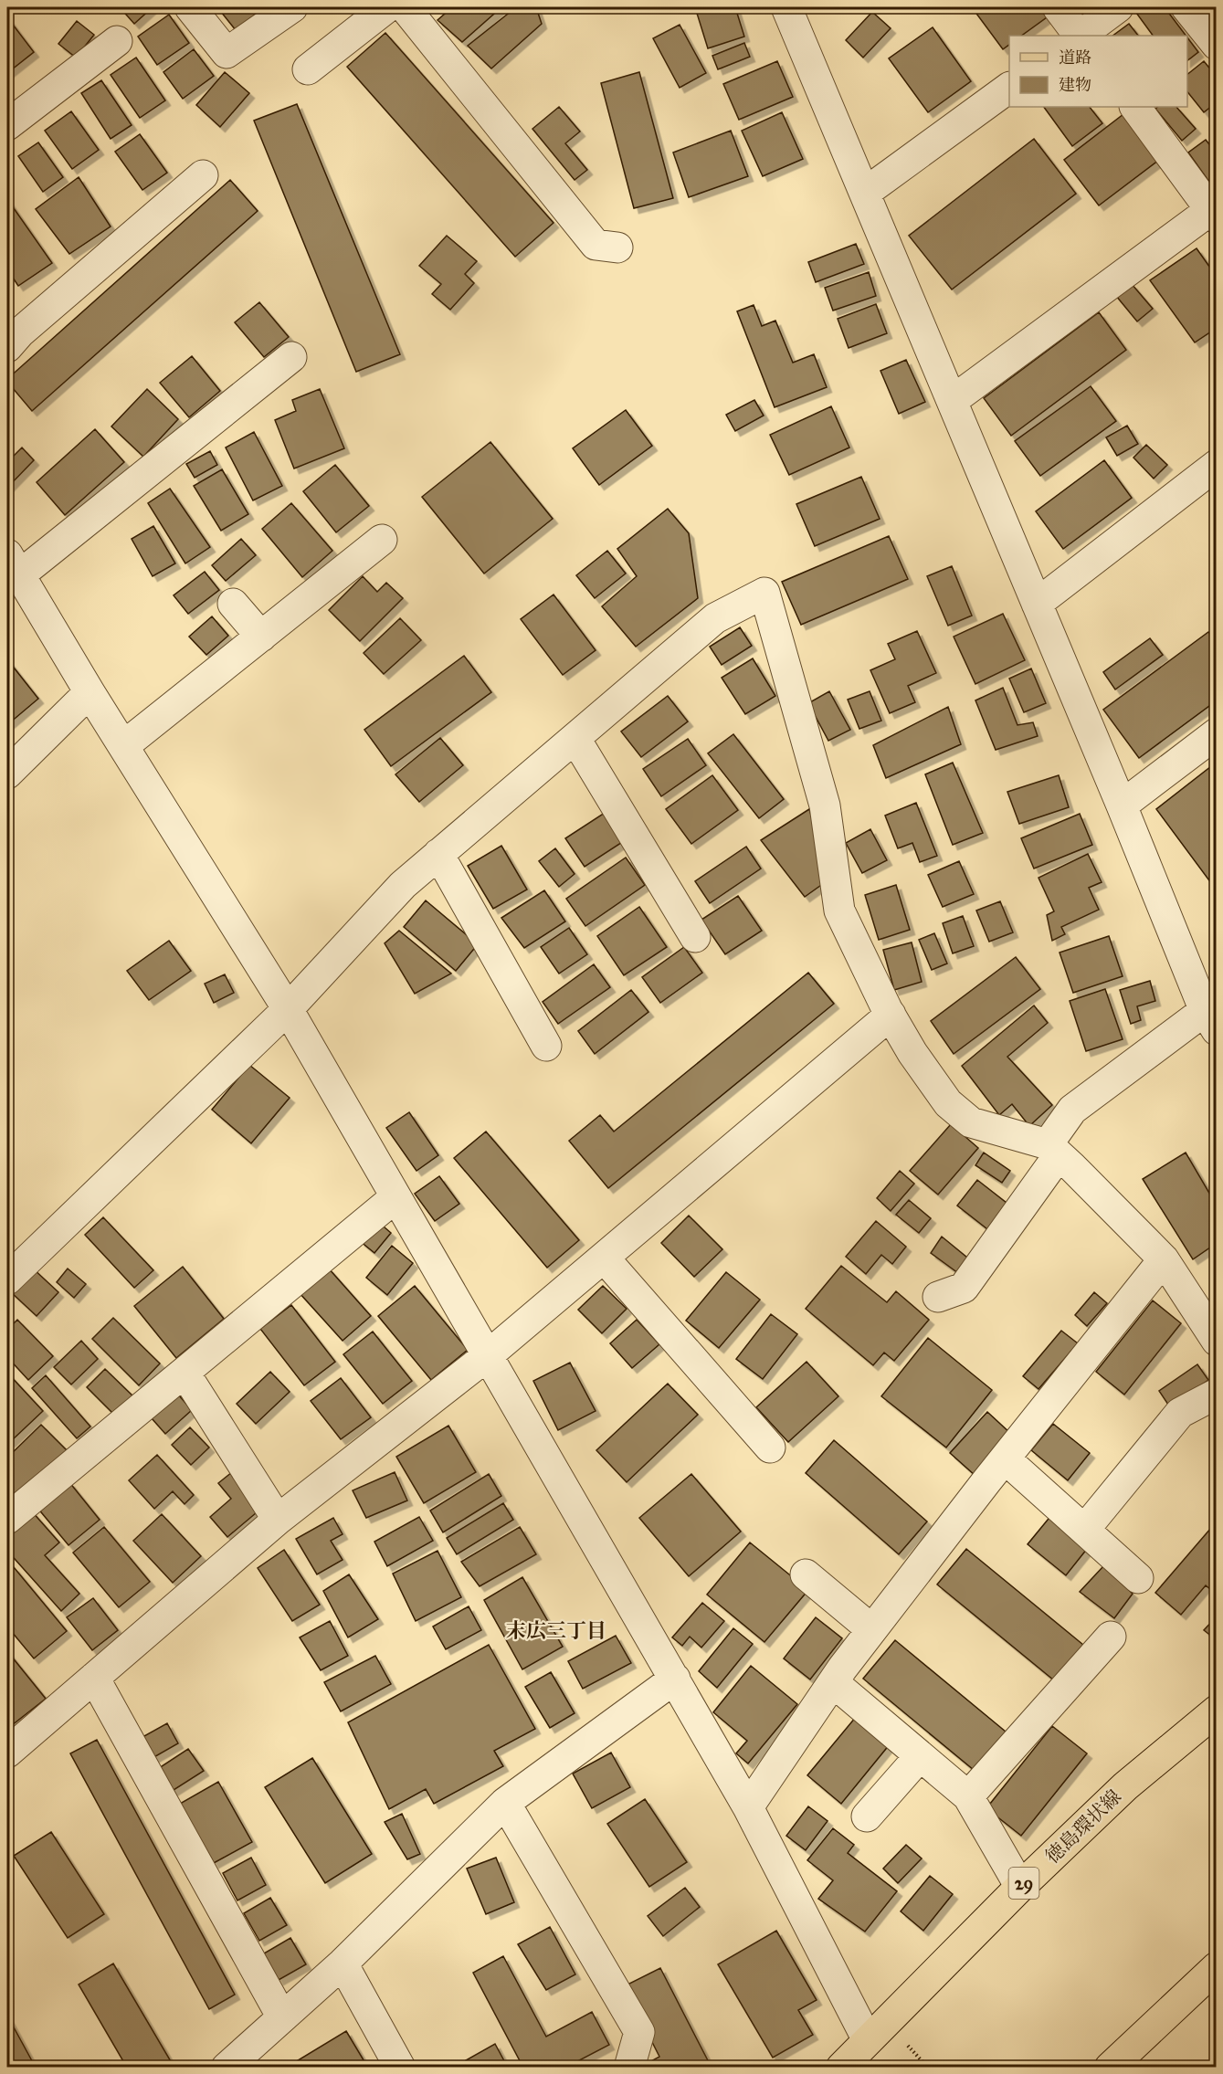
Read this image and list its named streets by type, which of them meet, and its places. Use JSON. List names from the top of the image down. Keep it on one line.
{"streets":{"main road":["徳島環状線","29"]},"districts":["末広三丁目"],"legend":["道路","建物"]}
